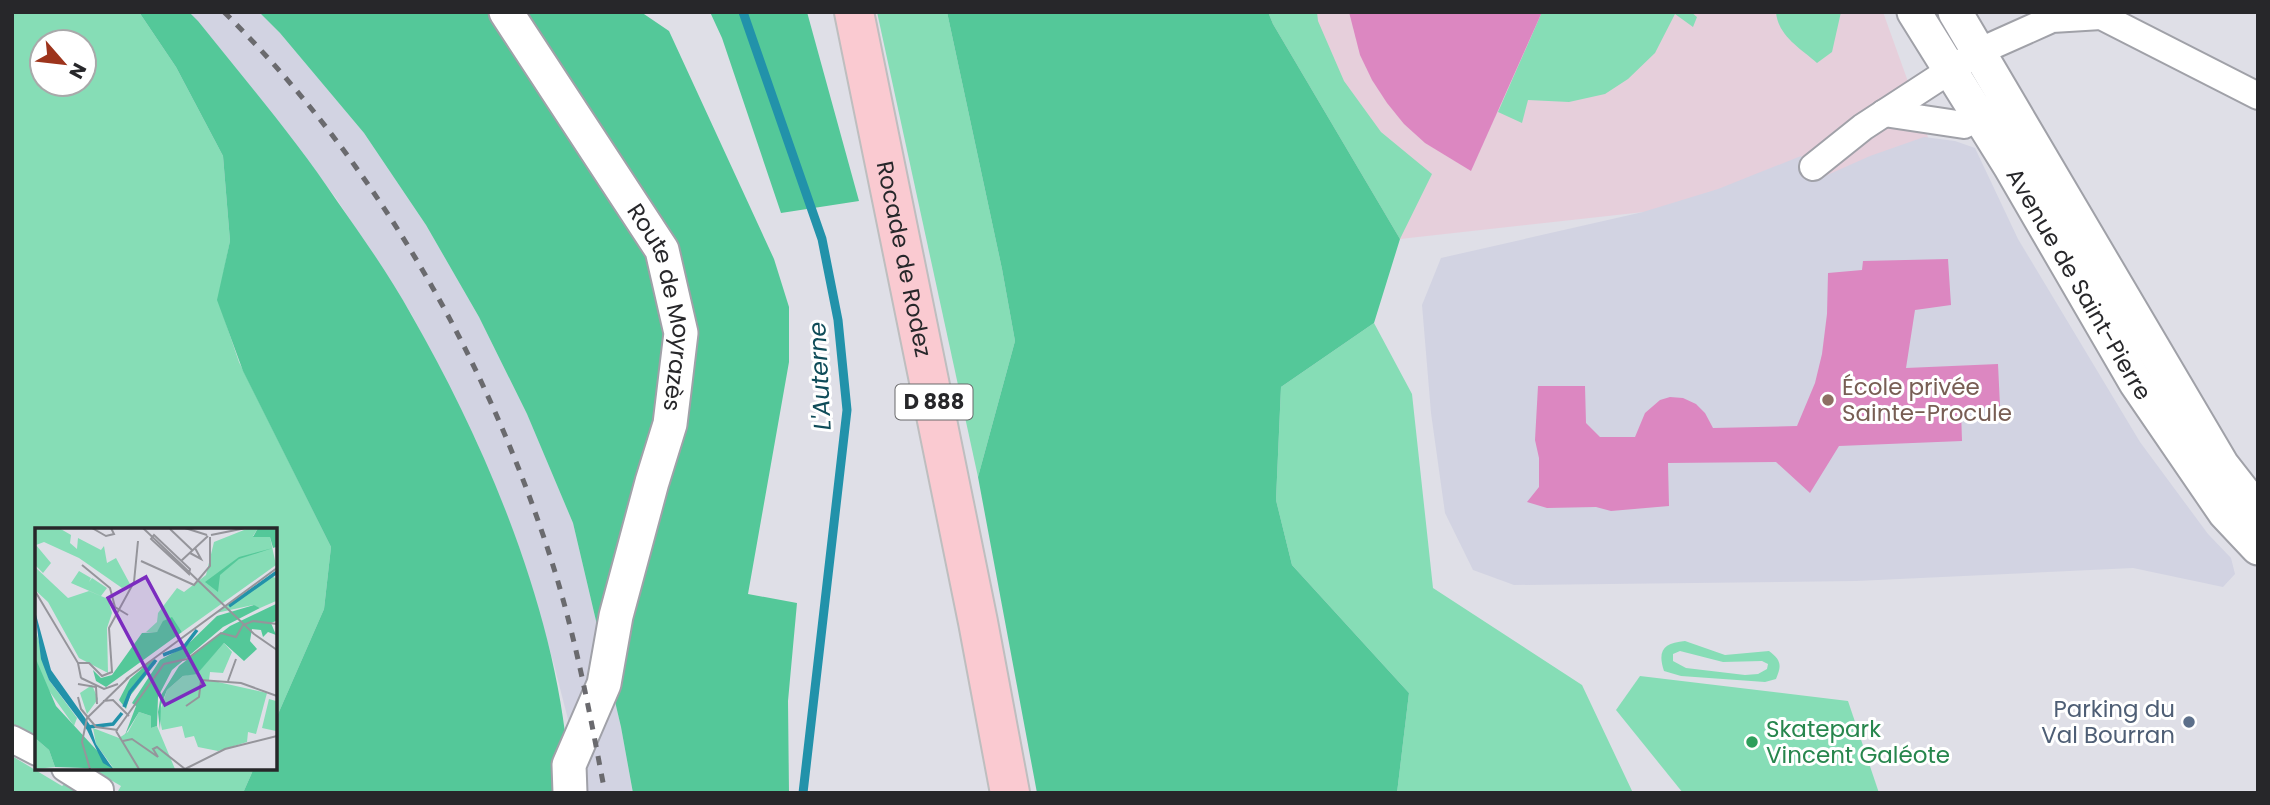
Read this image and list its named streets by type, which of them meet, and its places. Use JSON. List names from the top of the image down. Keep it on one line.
{"streets":{"main road":["Rocade de Rodez","D 888"],"street":["Avenue de Saint-Pierre","Route de Moyrazès"]},"water":["L'Auterne"],"places":["École privée Sainte-Procule","Parking du Val Bourran","Skatepark Vincent Galéote"],"north":"bottom right"}
